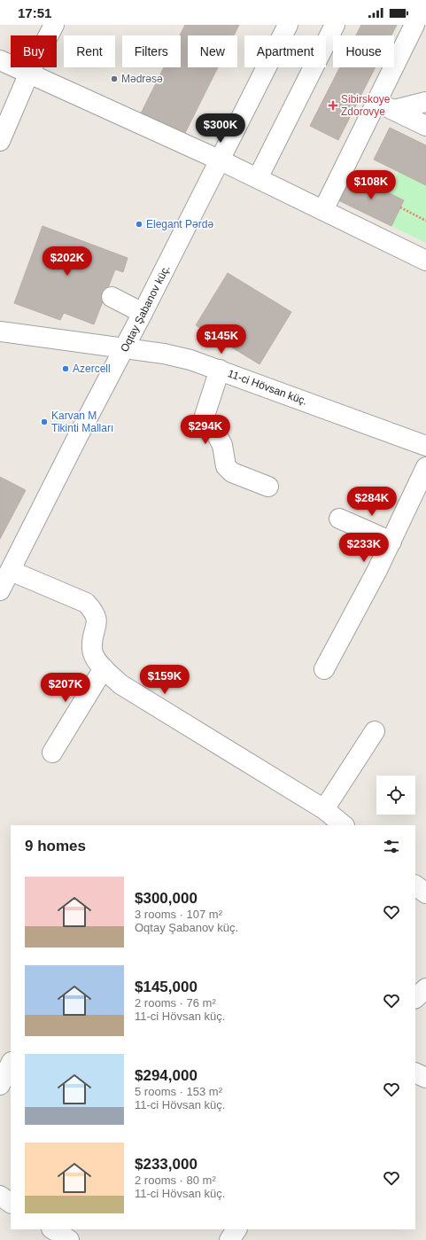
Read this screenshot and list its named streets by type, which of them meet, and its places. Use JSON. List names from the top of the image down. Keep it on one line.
{"streets":{"street":["Oqtay Şabanov küç.","11-ci Hövsan küç."]},"crossings":[["Oqtay Şabanov küç.","11-ci Hövsan küç."]],"places":{"other":["Mədrəsə","Elegant Pərdə","Azercell","Karvan M Tikinti Malları"],"health":["Sibirskoye Zdorovye"]},"page":{"status":"17:51","chip":["Buy","Rent","Filters","New","Apartment","House"],"price":["$300K","$108K","$202K","$145K","$294K","$284K","$233K","$159K","$207K"],"heading":"9 homes","list":[{"name":"$300,000","note":"3 rooms · 107 m² · Oqtay Şabanov küç."},{"name":"$145,000","note":"2 rooms · 76 m² · 11-ci Hövsan küç."},{"name":"$294,000","note":"5 rooms · 153 m² · 11-ci Hövsan küç."},{"name":"$233,000","note":"2 rooms · 80 m² · 11-ci Hövsan küç."}]}}
